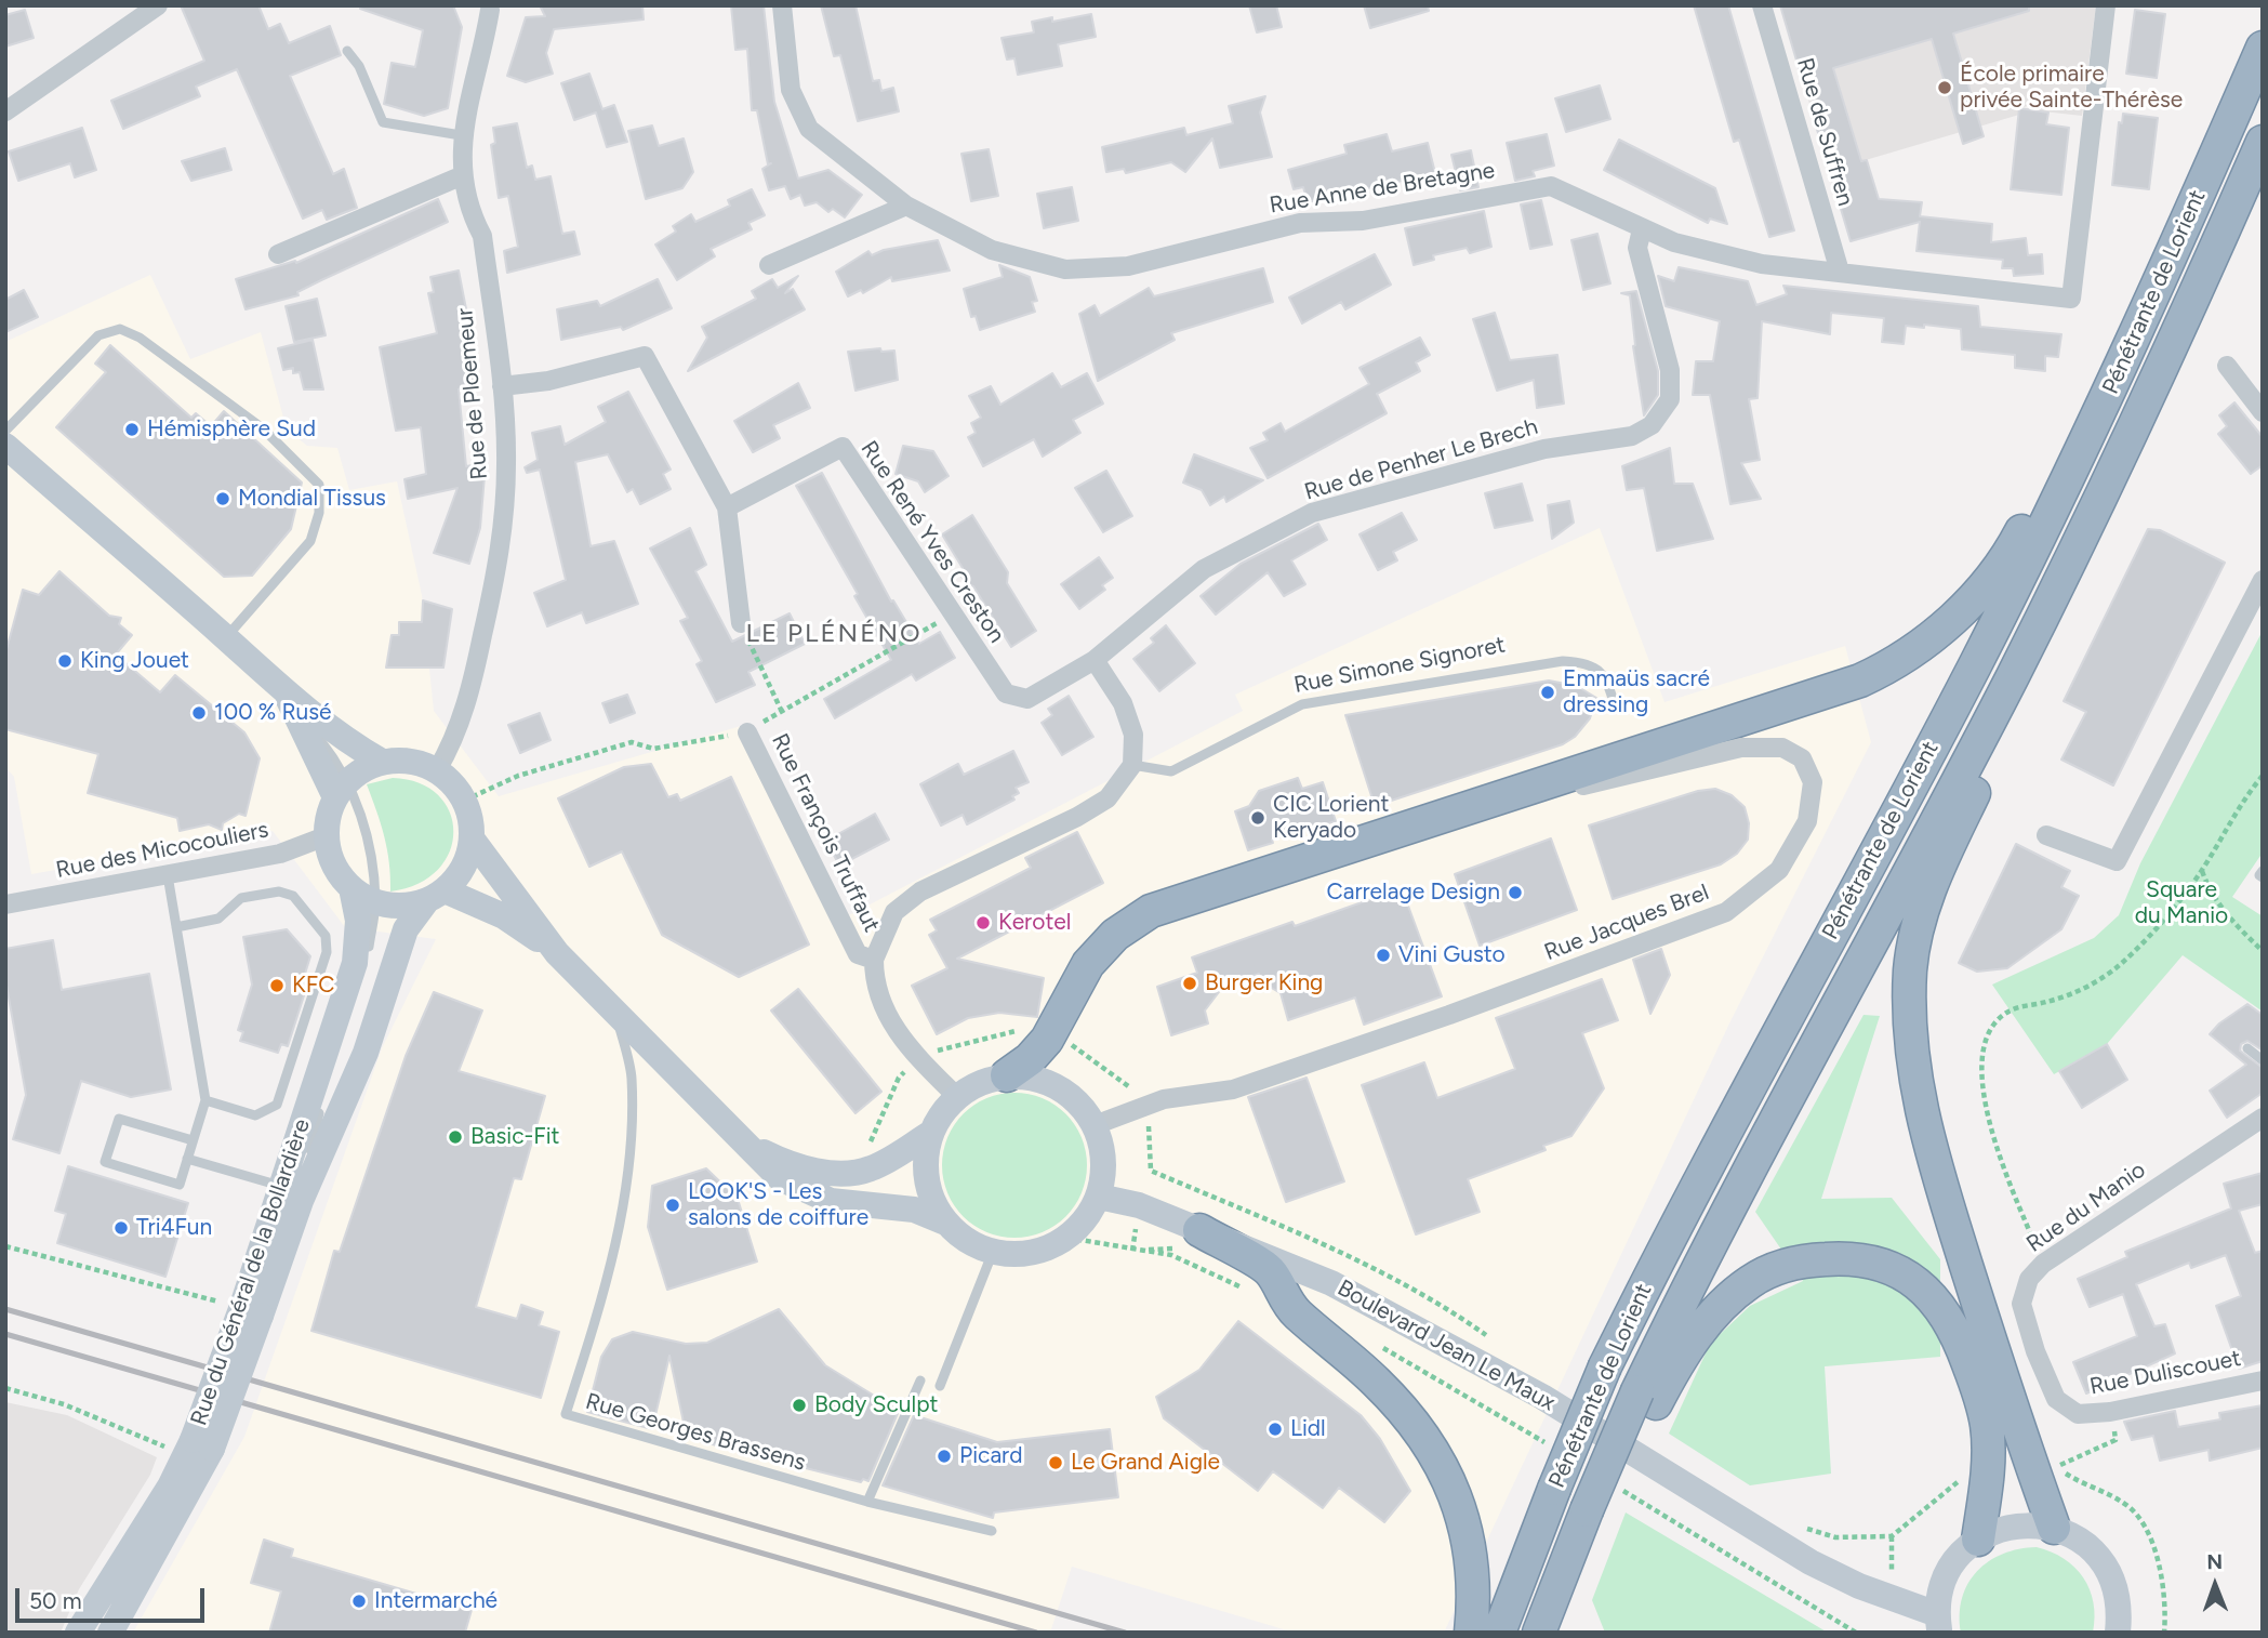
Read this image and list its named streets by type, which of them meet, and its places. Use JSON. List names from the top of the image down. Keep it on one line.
{"streets":{"highway":["Pénétrante de Lorient"],"main road":["Rue du Général de la Bollardière","Boulevard Jean Le Maux"],"street":["Rue de Suffren","Rue Anne de Bretagne","Rue de Ploemeur","Rue de Penher Le Brech","Rue René Yves Creston","Rue François Truffaut","Rue des Micocouliers","Rue Jacques Brel","Rue du Manio","Rue Duliscouet"],"lane":["Rue Simone Signoret","Rue Georges Brassens"]},"crossings":[["Rue de Suffren","Rue Anne de Bretagne"],["Rue Anne de Bretagne","Rue de Penher Le Brech"],["Rue de Penher Le Brech","Rue René Yves Creston"],["Rue François Truffaut","Rue Jacques Brel"],["Rue François Truffaut","Boulevard Jean Le Maux"],["Rue Jacques Brel","Boulevard Jean Le Maux"],["Rue du Manio","Rue Duliscouet"]],"districts":["LE PLÉNÉNO"],"parks":["Square du Manio"],"places":["École primaire privée Sainte-Thérèse","Hémisphère Sud","Mondial Tissus","King Jouet","Emmaüs sacré dressing","100 % Rusé","CIC Lorient Keryado","Carrelage Design","Kerotel","Vini Gusto","Burger King","KFC","Basic-Fit","LOOK'S - Les salons de coiffure","Tri4Fun","Body Sculpt","Lidl","Picard","Le Grand Aigle","Intermarché"],"scale_bar":"50 m","north":"top"}
